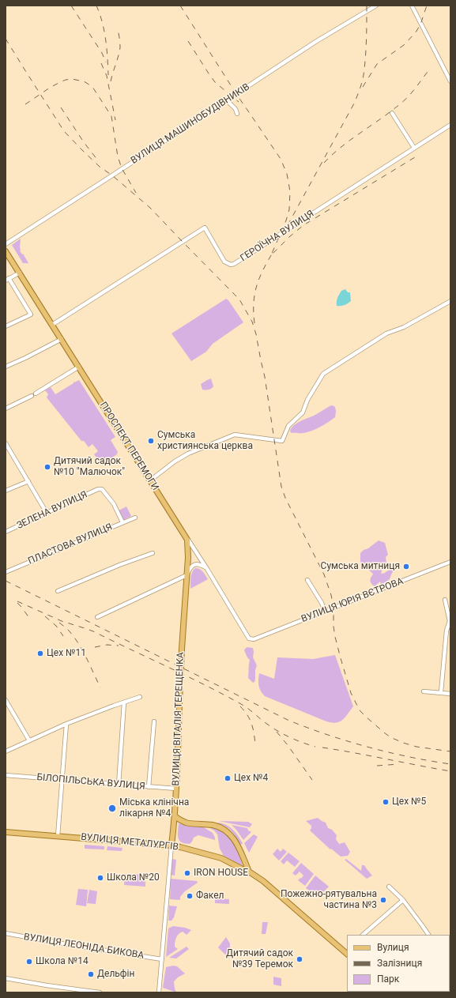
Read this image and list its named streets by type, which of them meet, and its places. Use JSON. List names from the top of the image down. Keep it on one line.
{"streets":{"main road":["ПРОСПЕКТ ПЕРЕМОГИ","ВУЛИЦЯ ВІТАЛІЯ ТЕРЕЩЕНКА","ВУЛИЦЯ МЕТАЛУРГІВ"],"street":["ВУЛИЦЯ МАШИНОБУДІВНИКІВ","ГЕРОЇЧНА ВУЛИЦЯ","ЗЕЛЕНА ВУЛИЦЯ","ПЛАСТОВА ВУЛИЦЯ","ВУЛИЦЯ ЮРІЯ ВЄТРОВА","БІЛОПІЛЬСЬКА ВУЛИЦЯ","ВУЛИЦЯ ЛЕОНІДА БИКОВА"]},"crossings":[["ГЕРОЇЧНА ВУЛИЦЯ","ПРОСПЕКТ ПЕРЕМОГИ"],["ПРОСПЕКТ ПЕРЕМОГИ","ВУЛИЦЯ ЮРІЯ ВЄТРОВА"],["ПРОСПЕКТ ПЕРЕМОГИ","ВУЛИЦЯ ВІТАЛІЯ ТЕРЕЩЕНКА"],["ЗЕЛЕНА ВУЛИЦЯ","ПЛАСТОВА ВУЛИЦЯ"],["ВУЛИЦЯ ВІТАЛІЯ ТЕРЕЩЕНКА","БІЛОПІЛЬСЬКА ВУЛИЦЯ"],["ВУЛИЦЯ ВІТАЛІЯ ТЕРЕЩЕНКА","ВУЛИЦЯ МЕТАЛУРГІВ"],["ВУЛИЦЯ ВІТАЛІЯ ТЕРЕЩЕНКА","ВУЛИЦЯ ЛЕОНІДА БИКОВА"]],"places":["Сумська християнська церква","Дитячий садок №10 \"Малючок\"","Сумська митниця","Цех №11","Цех №4","Цех №5","Міська клінічна лікарня №4","IRON HOUSE","Школа №20","Факел","Пожежно-рятувальна частина №3","Дитячий садок №39 Теремок","Школа №14","Дельфін"],"legend":["Вулиця","Залізниця","Парк"]}
